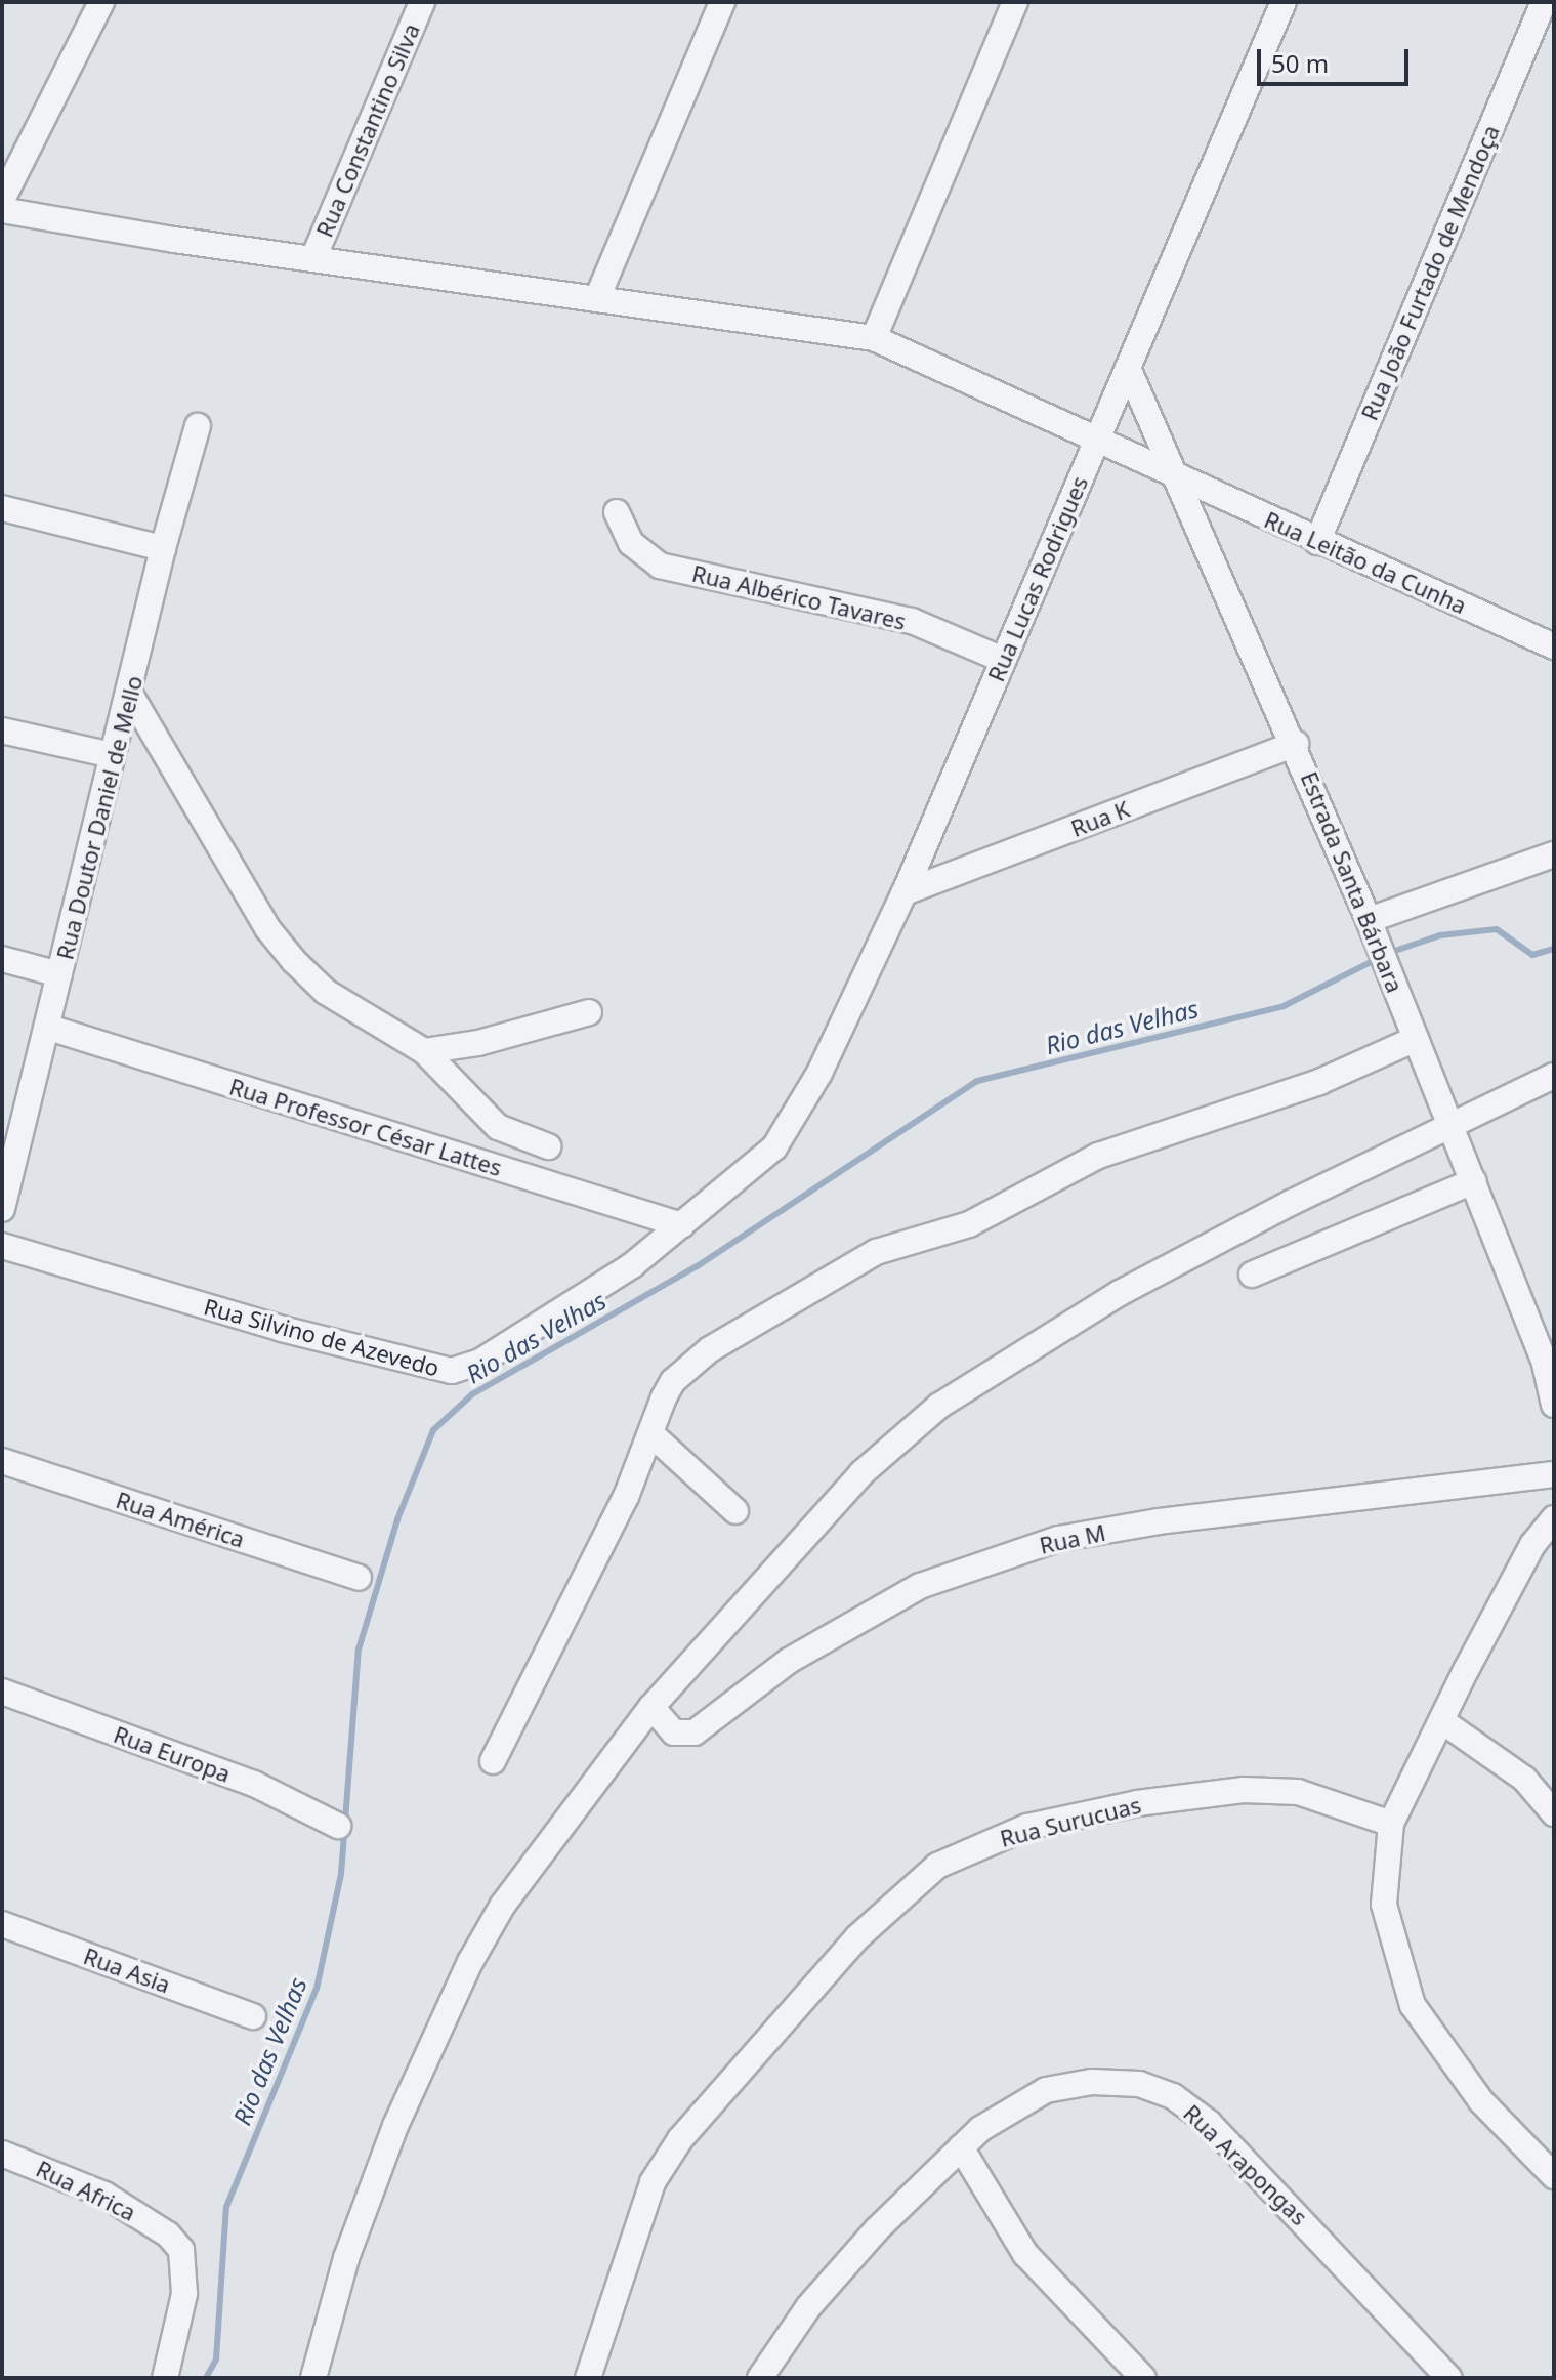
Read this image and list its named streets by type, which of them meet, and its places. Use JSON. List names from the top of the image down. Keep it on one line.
{"streets":{"street":["Rua Constantino Silva","Rua João Furtado de Mendoça","Rua Leitão da Cunha","Rua Lucas Rodrigues","Rua Albérico Tavares","Rua Doutor Daniel de Mello","Rua K","Estrada Santa Bárbara","Rua Professor César Lattes","Rua Silvino de Azevedo","Rua América","Rua M","Rua Europa","Rua Surucuas","Rua Asia","Rua Arapongas","Rua Africa"]},"crossings":[["Rua Constantino Silva","Rua Leitão da Cunha"],["Rua João Furtado de Mendoça","Rua Leitão da Cunha"],["Rua Leitão da Cunha","Rua Lucas Rodrigues"],["Rua Leitão da Cunha","Estrada Santa Bárbara"],["Rua Lucas Rodrigues","Rua Albérico Tavares"],["Rua Lucas Rodrigues","Rua K"],["Rua Lucas Rodrigues","Estrada Santa Bárbara"],["Rua Lucas Rodrigues","Rua Silvino de Azevedo"],["Rua Doutor Daniel de Mello","Rua Professor César Lattes"],["Rua K","Estrada Santa Bárbara"],["Rua Professor César Lattes","Rua Silvino de Azevedo"]],"water":["Rio das Velhas"],"scale_bar":"50 m"}
